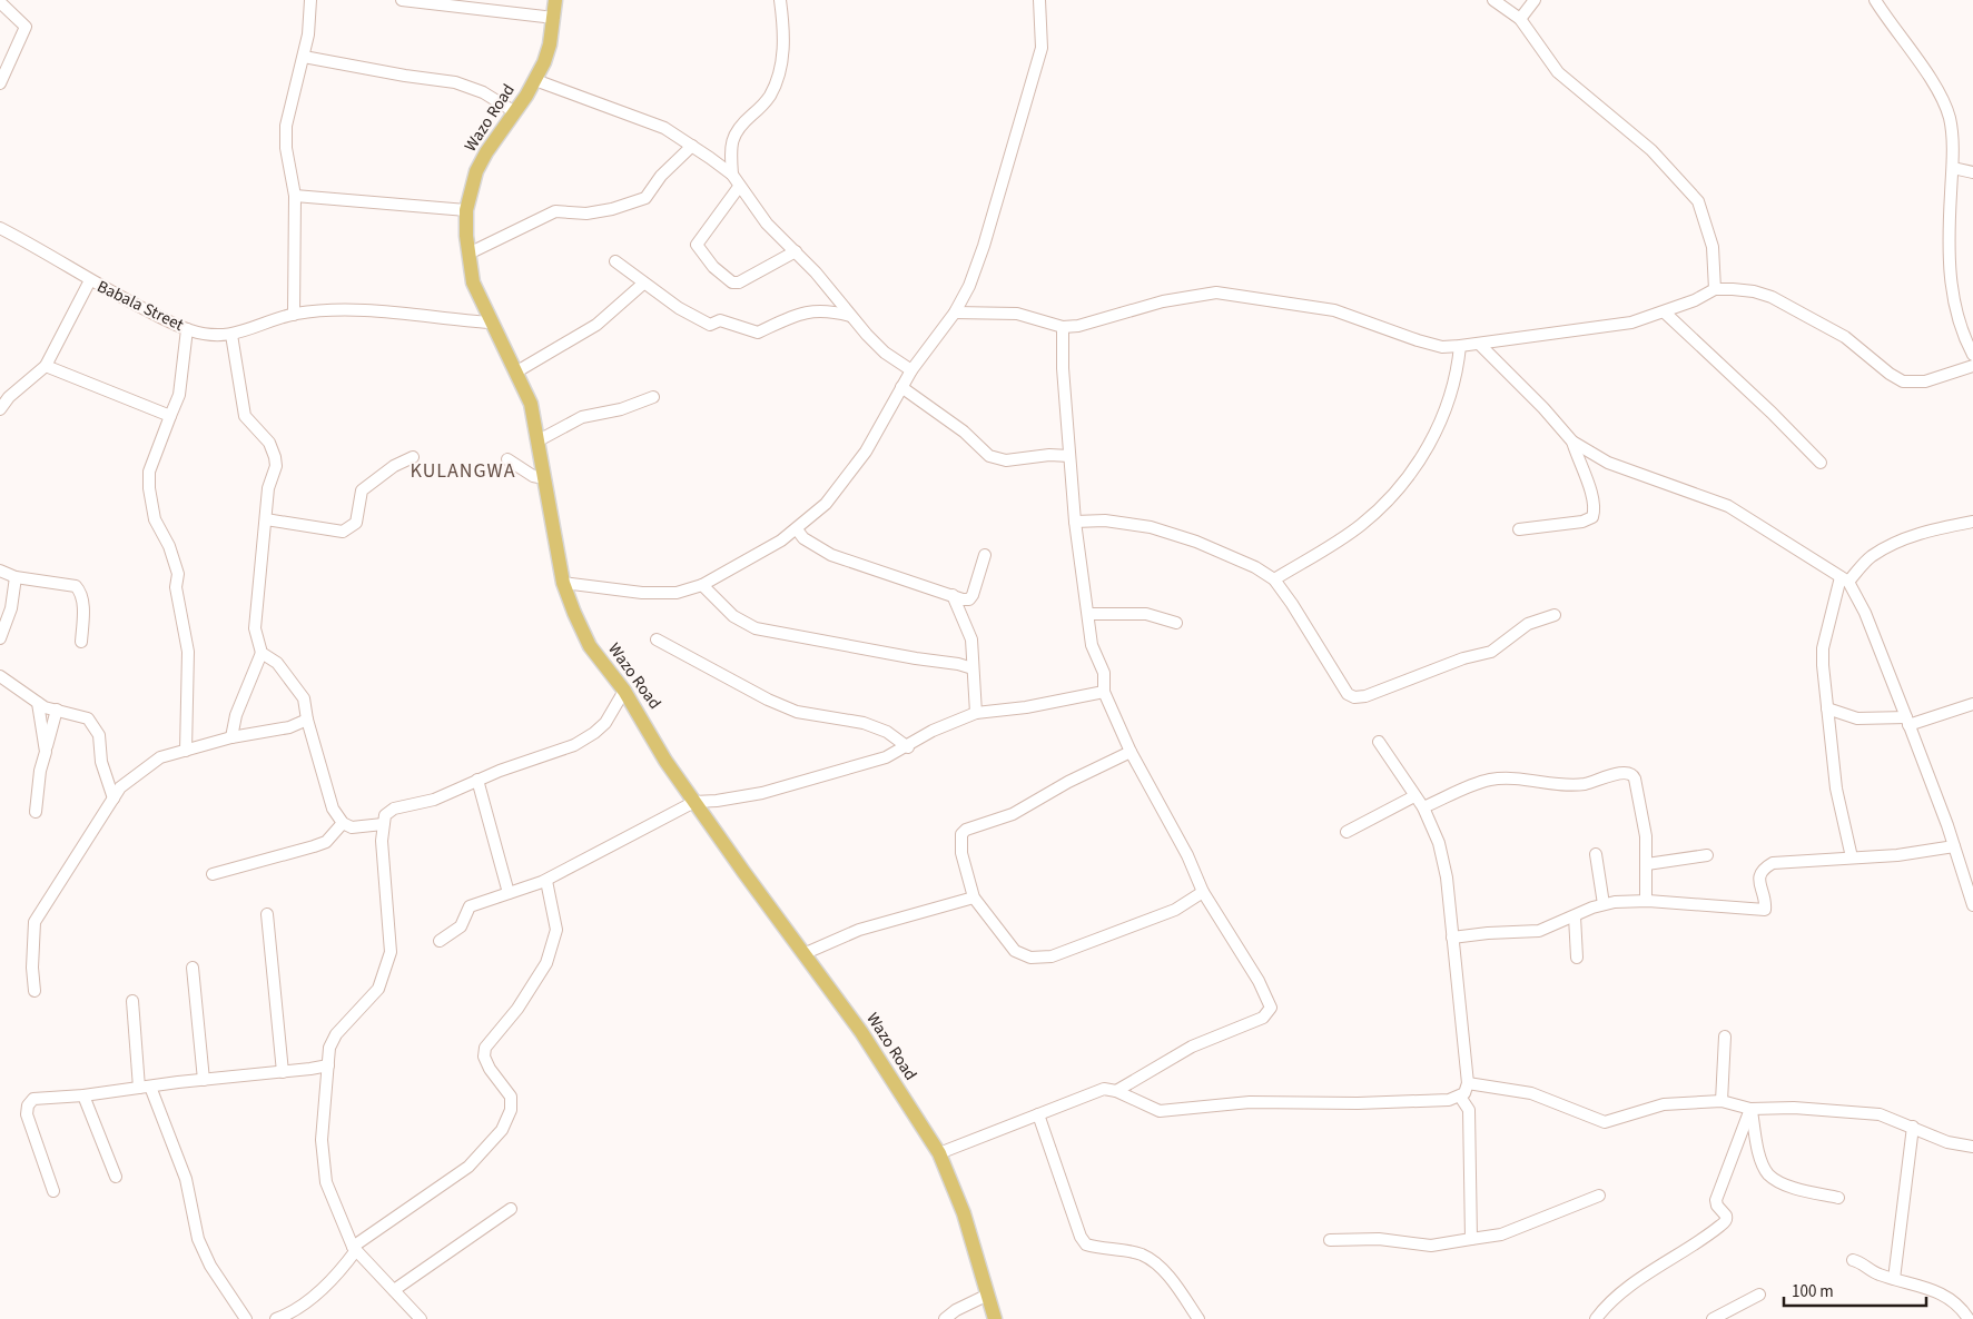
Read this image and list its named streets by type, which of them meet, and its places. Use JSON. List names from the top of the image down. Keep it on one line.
{"streets":{"main road":["Wazo Road"],"street":["Babala Street"]},"crossings":[["Wazo Road","Babala Street"]],"districts":["KULANGWA"],"scale_bar":"100 m"}
